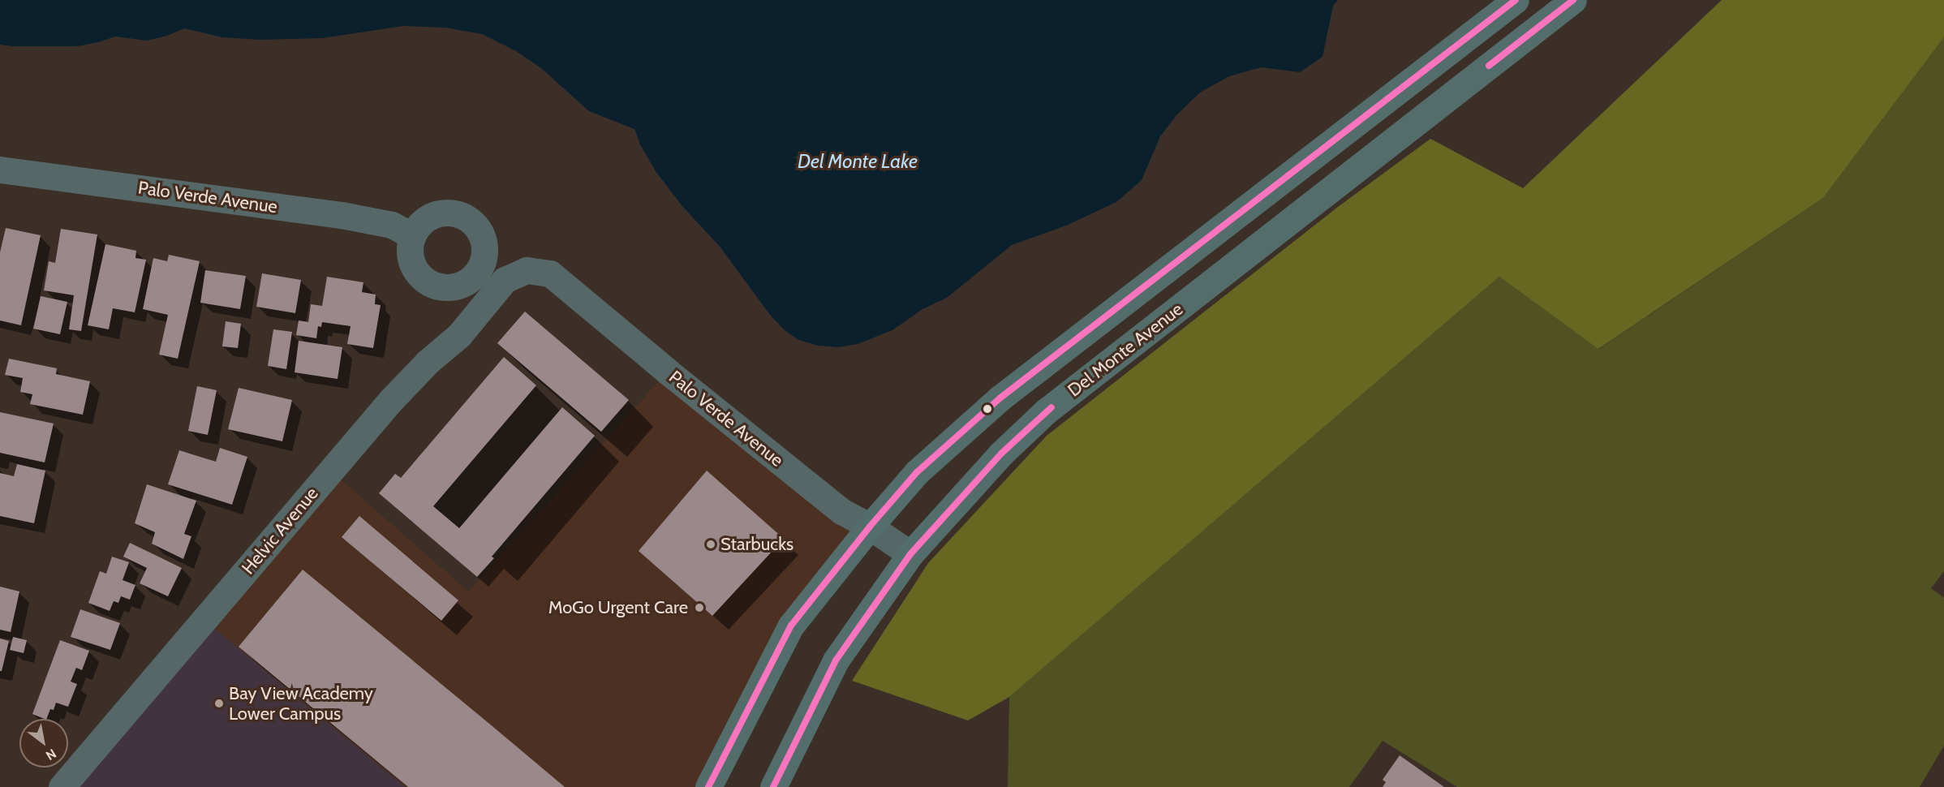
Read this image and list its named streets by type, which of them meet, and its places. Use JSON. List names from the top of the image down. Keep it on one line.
{"streets":{"main road":["Del Monte Avenue"],"street":["Palo Verde Avenue","Helvic Avenue"]},"crossings":[["Palo Verde Avenue","Del Monte Avenue"],["Palo Verde Avenue","Helvic Avenue"]],"water":["Del Monte Lake"],"places":["Starbucks","MoGo Urgent Care","Bay View Academy Lower Campus"],"north":"bottom right"}
